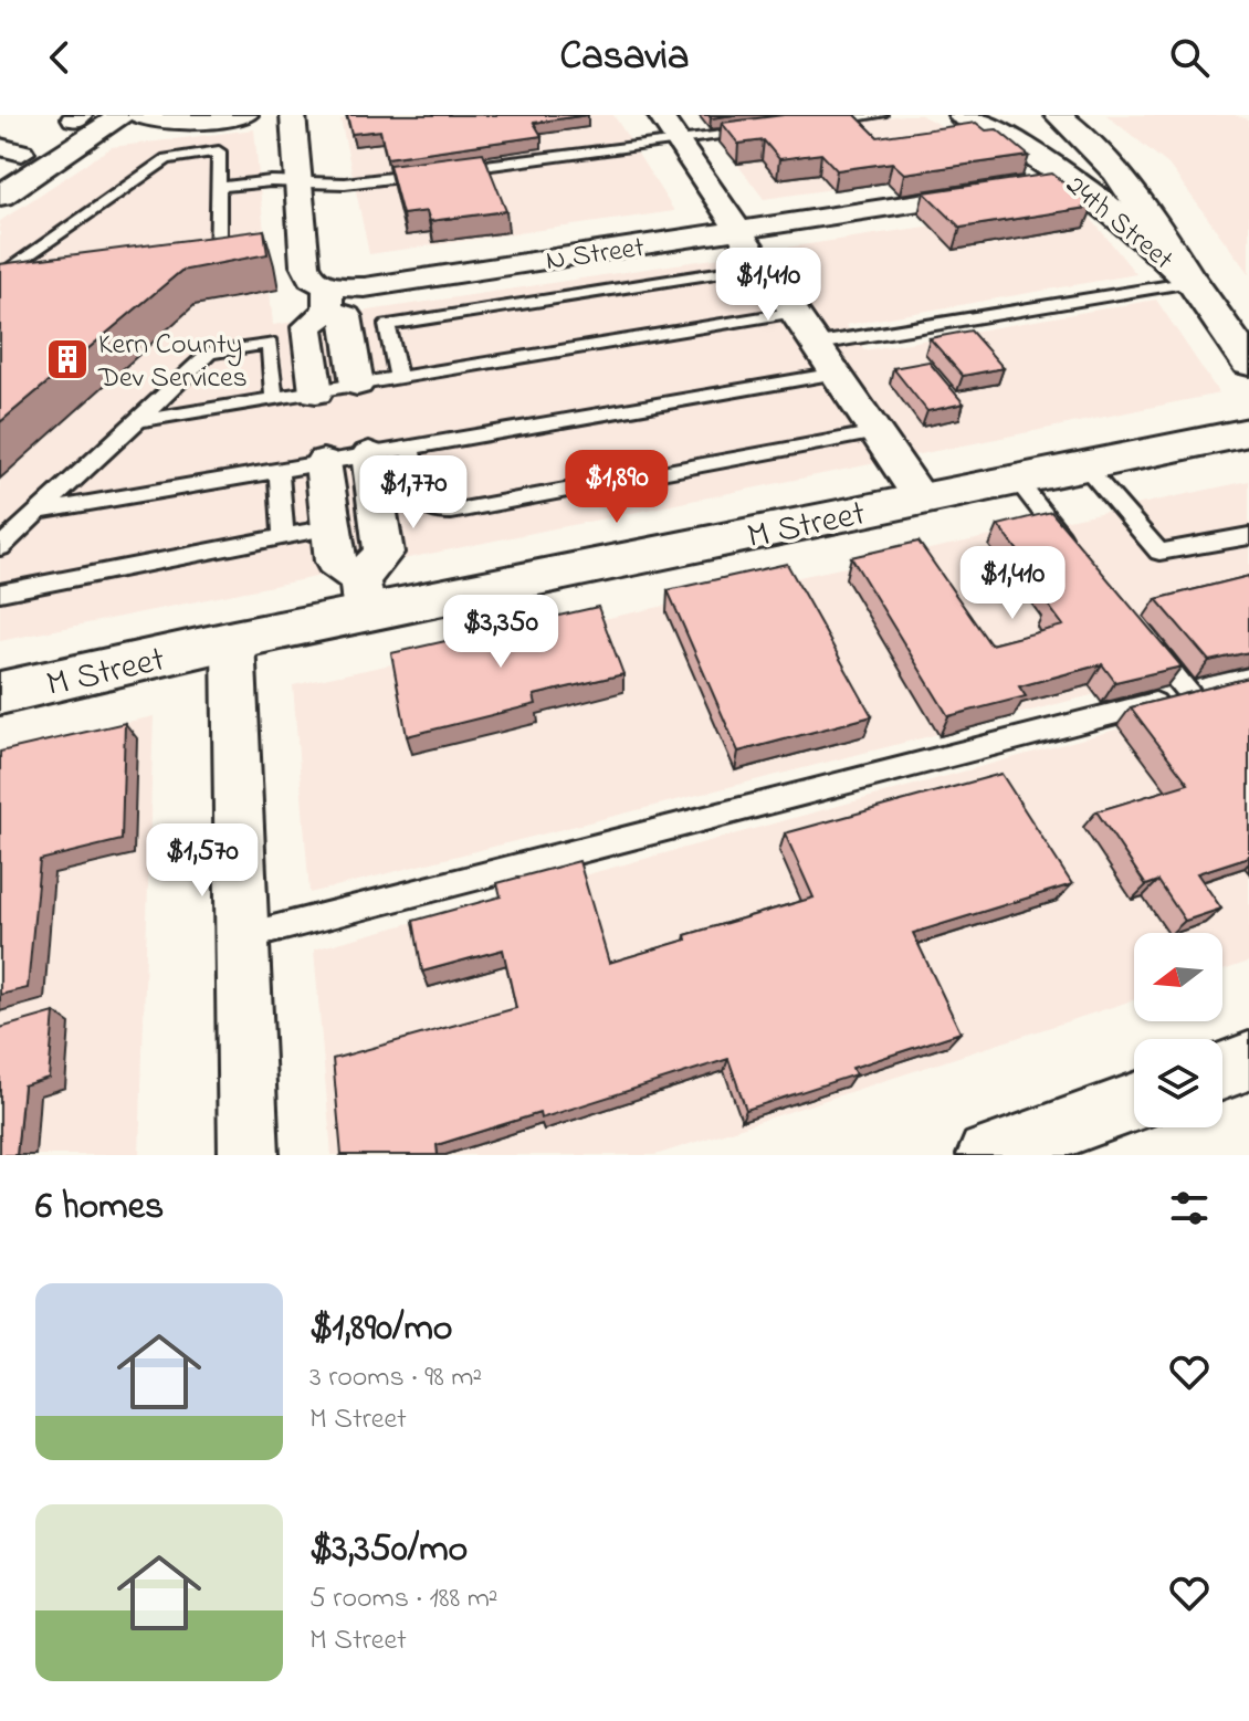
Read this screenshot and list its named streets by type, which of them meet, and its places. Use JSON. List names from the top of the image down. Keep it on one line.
{"streets":{"main road":["24th Street","M Street"],"street":["N Street"]},"places":{"building":["Kern County Dev Services"]},"north":"left","page":{"header":"Casavia","price":["$1,410","$1,890","$1,770","$1,410","$3,350","$1,570"],"heading":"6 homes","list":[{"name":"$1,890/mo","note":"3 rooms · 98 m² · M Street"},{"name":"$3,350/mo","note":"5 rooms · 188 m² · M Street"}]}}
